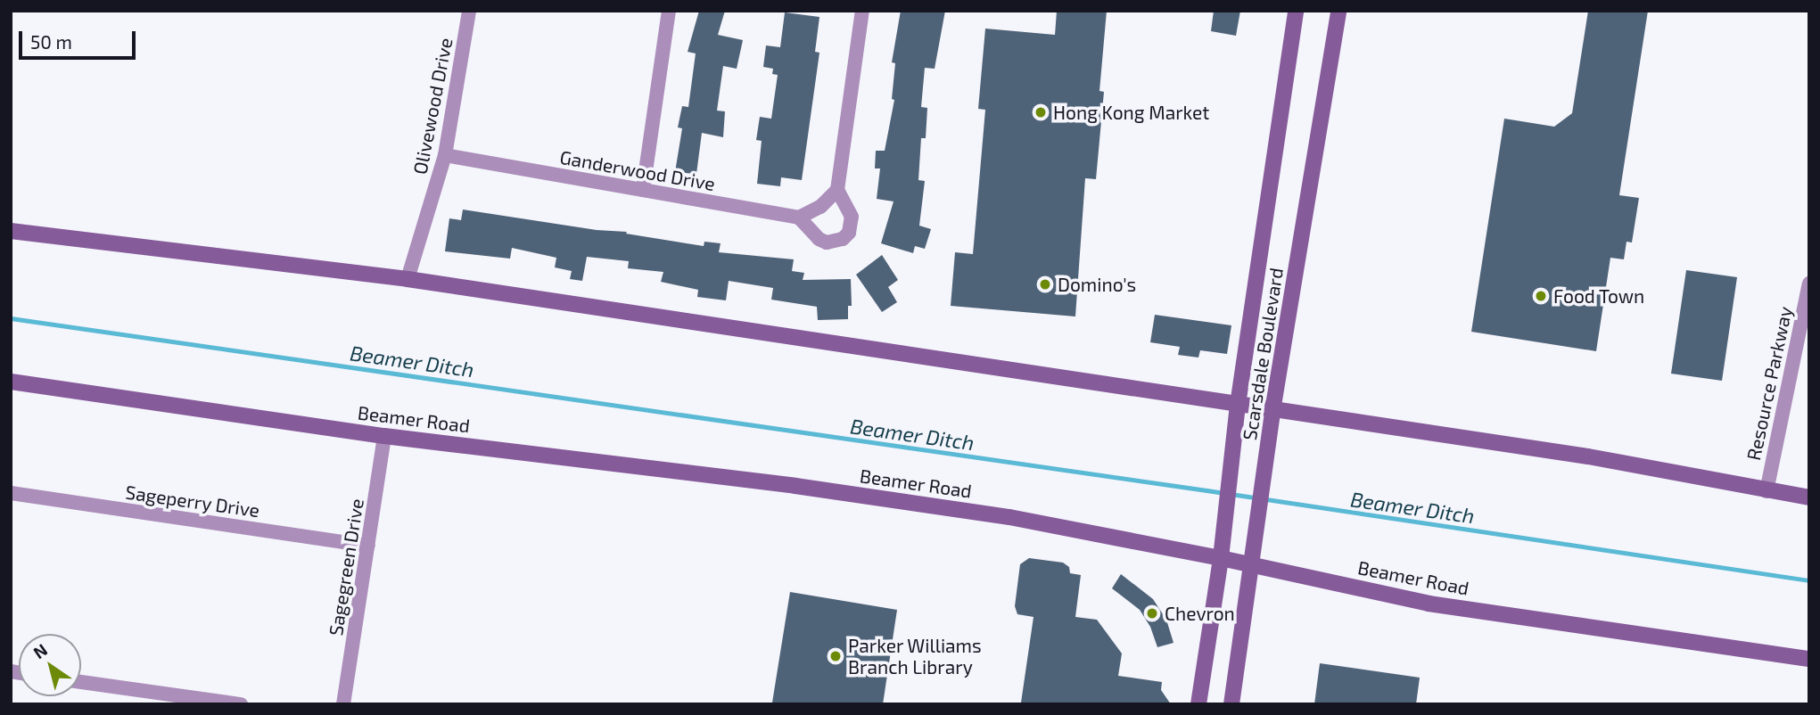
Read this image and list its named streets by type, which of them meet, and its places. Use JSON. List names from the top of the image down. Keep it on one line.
{"streets":{"main road":["Scarsdale Boulevard","Beamer Road"],"street":["Olivewood Drive","Ganderwood Drive","Resource Parkway","Sageperry Drive","Sagegreen Drive"]},"crossings":[["Olivewood Drive","Ganderwood Drive"],["Scarsdale Boulevard","Beamer Road"],["Beamer Road","Sagegreen Drive"],["Sageperry Drive","Sagegreen Drive"]],"water":["Beamer Ditch"],"places":["Hong Kong Market","Domino's","Food Town","Chevron","Parker Williams Branch Library"],"scale_bar":"50 m","north":"top left"}
